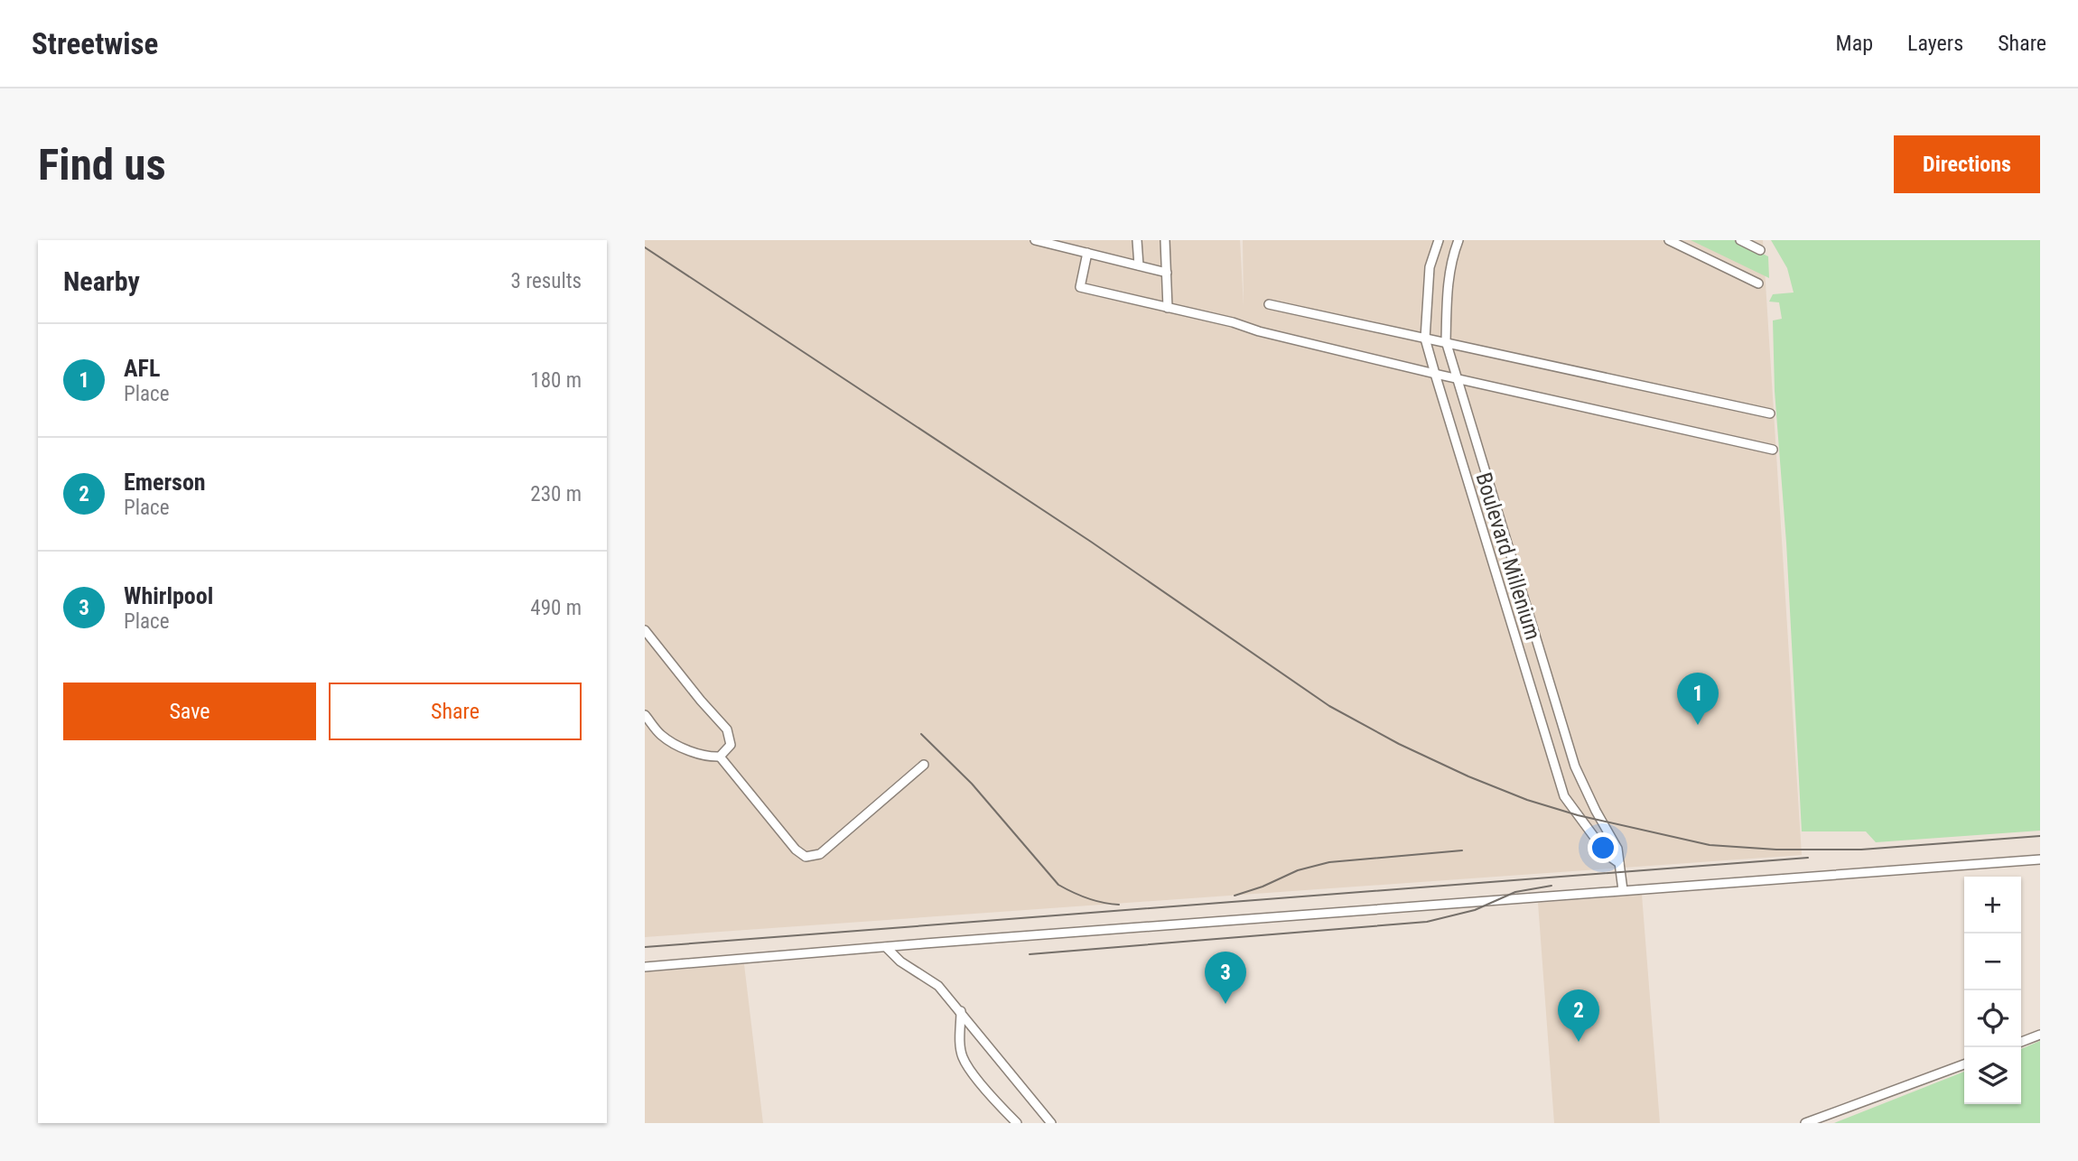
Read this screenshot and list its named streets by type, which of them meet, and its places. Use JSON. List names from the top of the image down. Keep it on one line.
{"streets":{"street":["Boulevard Millenium"]},"page":{"header":"Streetwise","nav":["Map","Layers","Share"],"buttons":["Directions",["Save","Share"]],"title":"Find us","heading":["Nearby","3 results"],"list":[{"mark":"1","name":"AFL","note":"Place","value":"180 m"},{"mark":"2","name":"Emerson","note":"Place","value":"230 m"},{"mark":"3","name":"Whirlpool","note":"Place","value":"490 m"}],"pins":["1","3","2"],"map_buttons":["+","−"]}}
